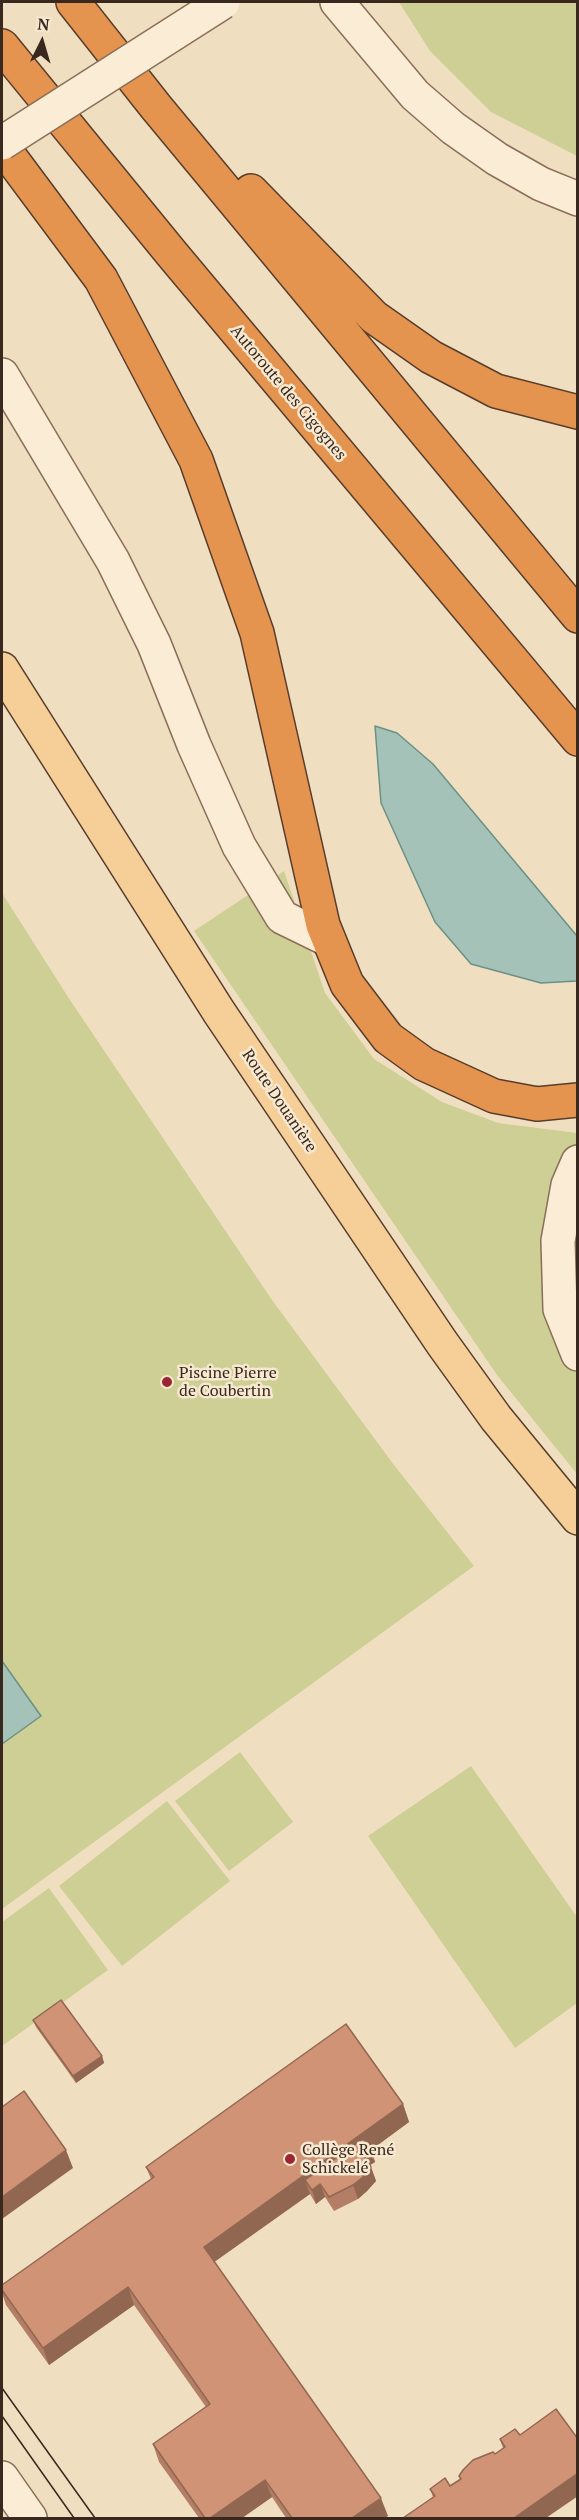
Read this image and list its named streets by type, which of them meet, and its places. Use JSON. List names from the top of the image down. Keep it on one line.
{"streets":{"highway":["Autoroute des Cigognes"],"main road":["Route Douanière"]},"places":["Piscine Pierre de Coubertin","Collège René Schickelé"],"north":"top"}
